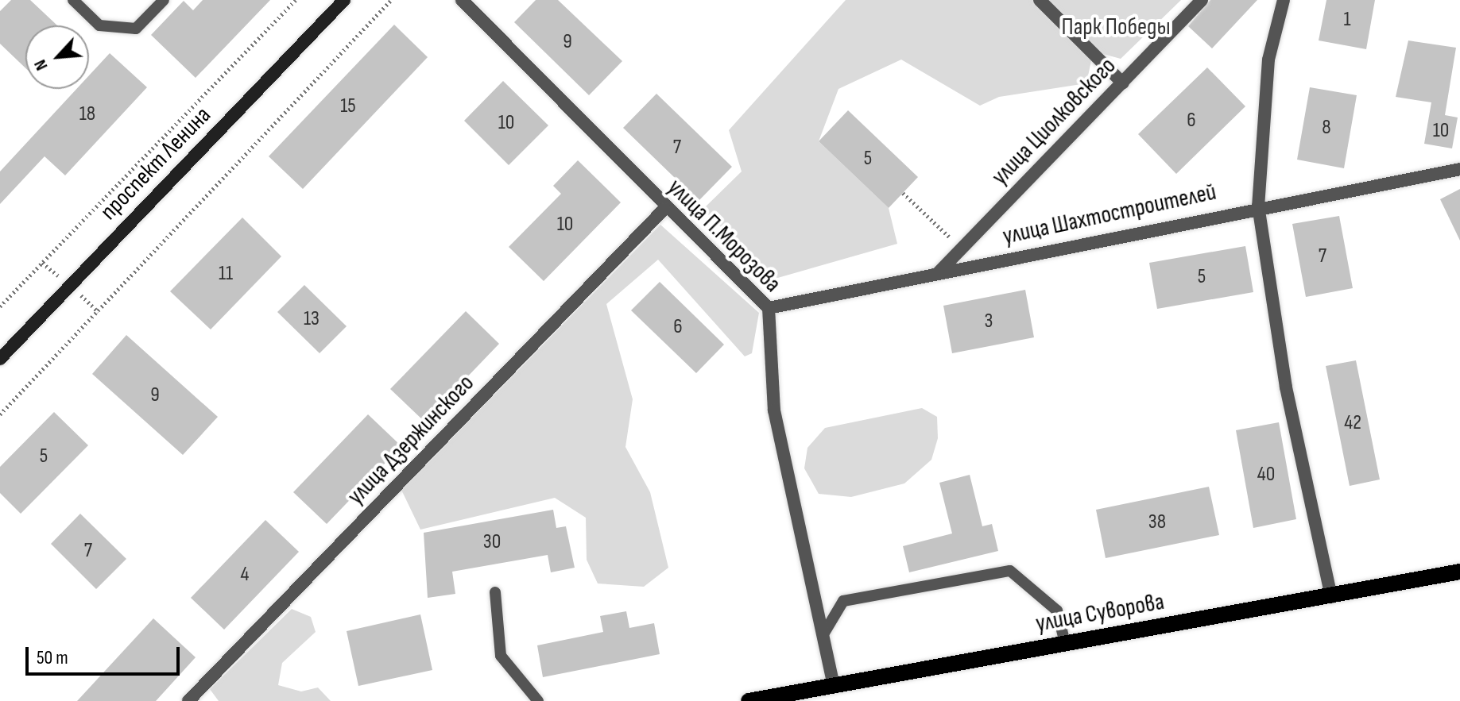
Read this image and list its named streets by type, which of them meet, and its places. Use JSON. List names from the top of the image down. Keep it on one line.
{"streets":{"main road":["проспект Ленина","улица Суворова"],"street":["улица Циолковского","улица Шахтостроителей","улица П.Морозова","улица Дзержинского"]},"crossings":[["улица Циолковского","улица Шахтостроителей"],["улица Шахтостроителей","улица П.Морозова"],["улица П.Морозова","улица Дзержинского"],["улица П.Морозова","улица Суворова"]],"parks":["Парк Победы"],"house_numbers":["1","9","15","18","6","10","8","10","7","5","10","7","11","5","13","3","6","9","42","5","40","38","30","7","4"],"scale_bar":"50 m","north":"bottom left"}
